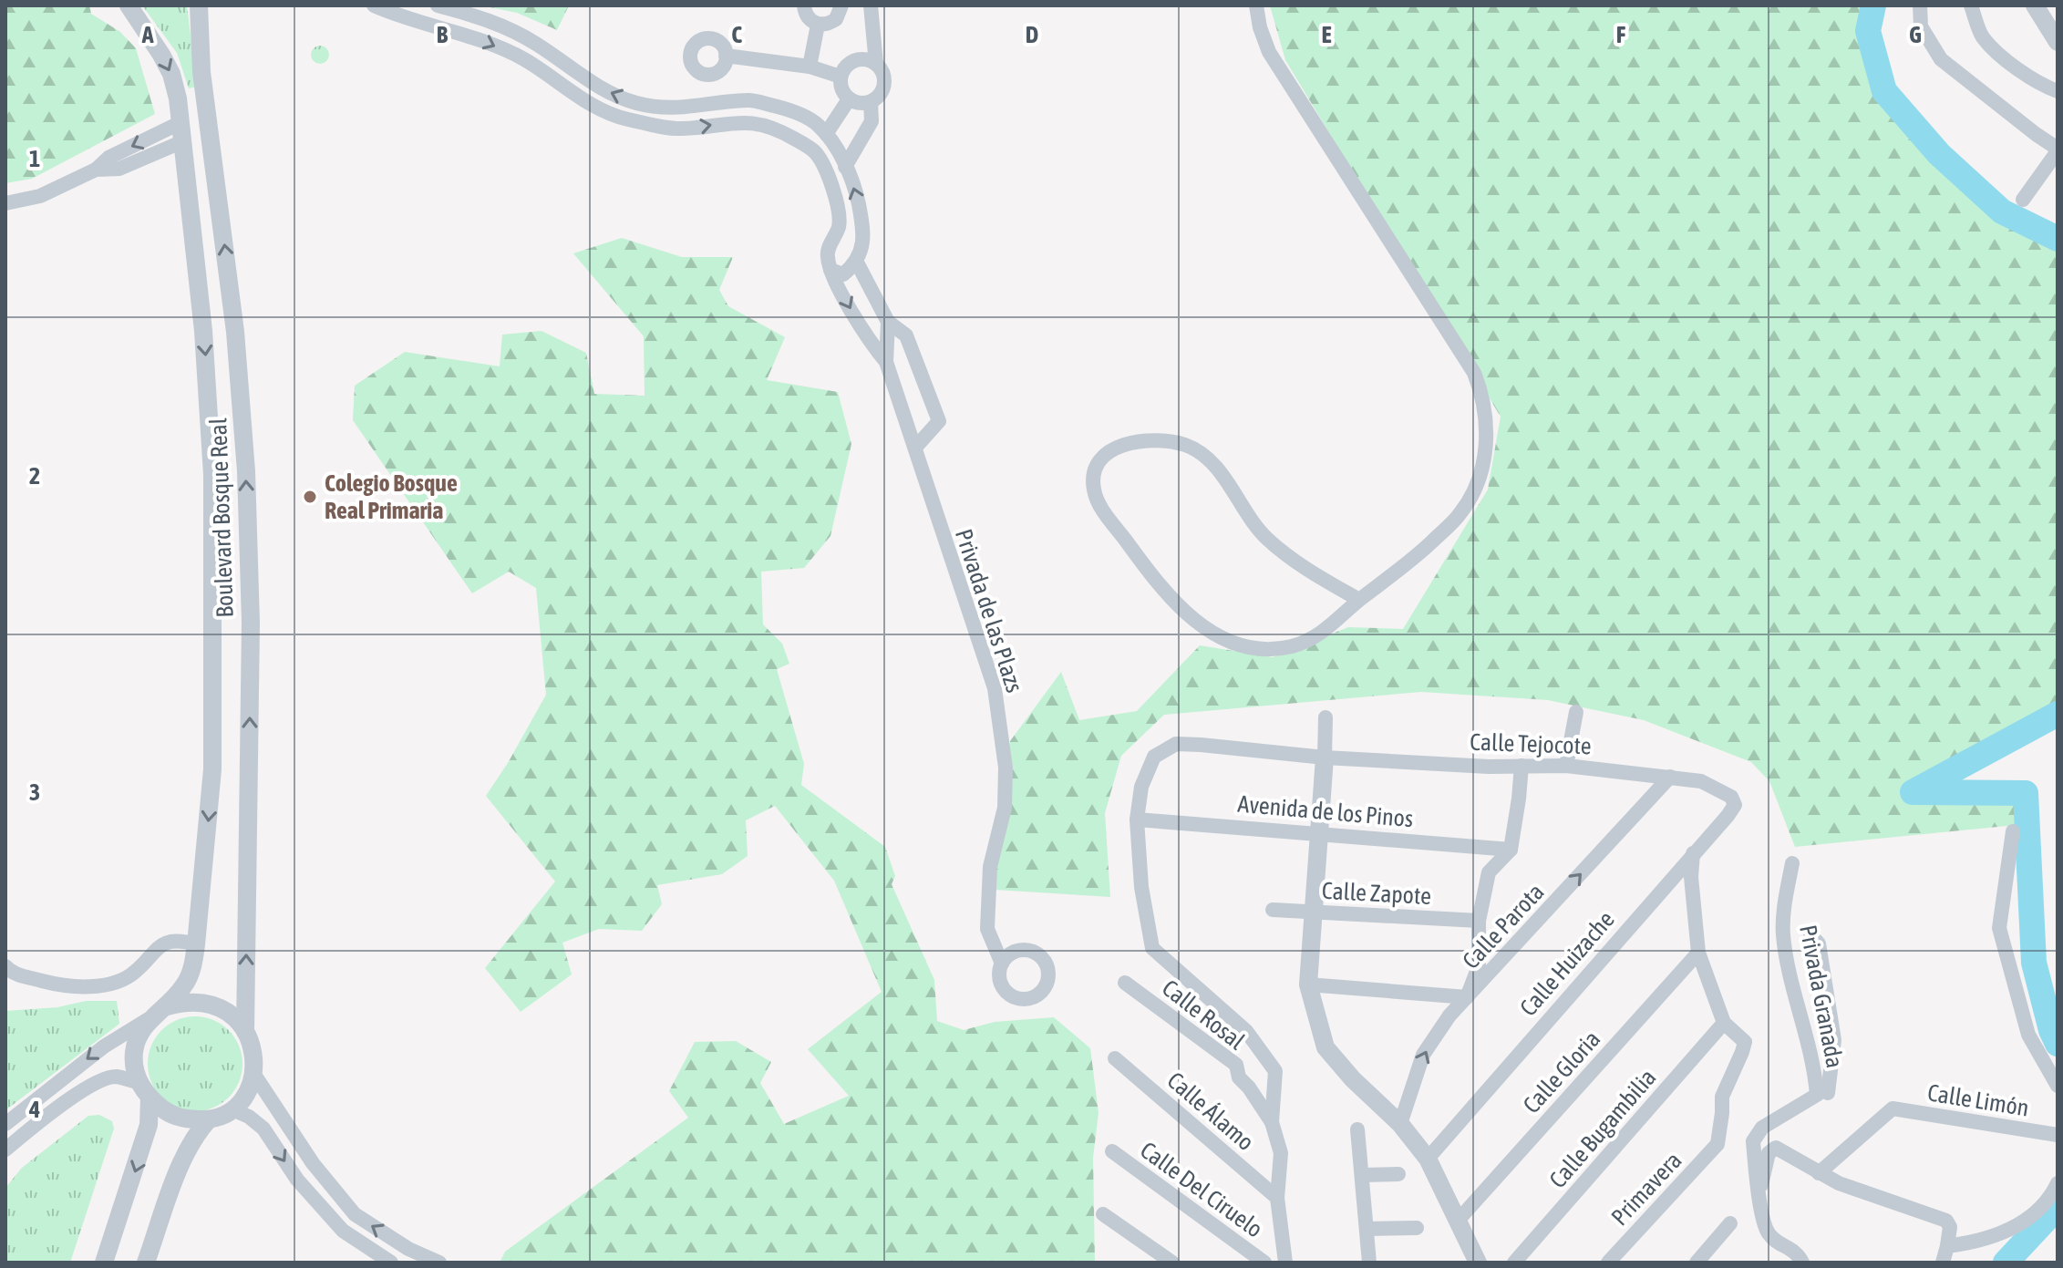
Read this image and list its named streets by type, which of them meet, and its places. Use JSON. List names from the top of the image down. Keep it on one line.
{"streets":{"street":["Boulevard Bosque Real","Privada de las Plazs","Calle Tejocote","Avenida de los Pinos","Calle Zapote","Calle Parota","Calle Huizache","Privada Granada","Calle Rosal","Calle Gloria","Calle Limón","Calle Álamo","Calle Bugambilia","Primavera","Calle Del Ciruelo"]},"crossings":[["Calle Tejocote","Avenida de los Pinos"],["Calle Tejocote","Calle Parota"],["Calle Tejocote","Calle Huizache"],["Calle Tejocote","Calle Rosal"],["Calle Bugambilia","Primavera"]],"one_way":["Calle Parota"],"places":["Colegio Bosque Real Primaria"],"grid":{"columns":["A","B","C","D","E","F","G"],"rows":["1","2","3","4"]}}
